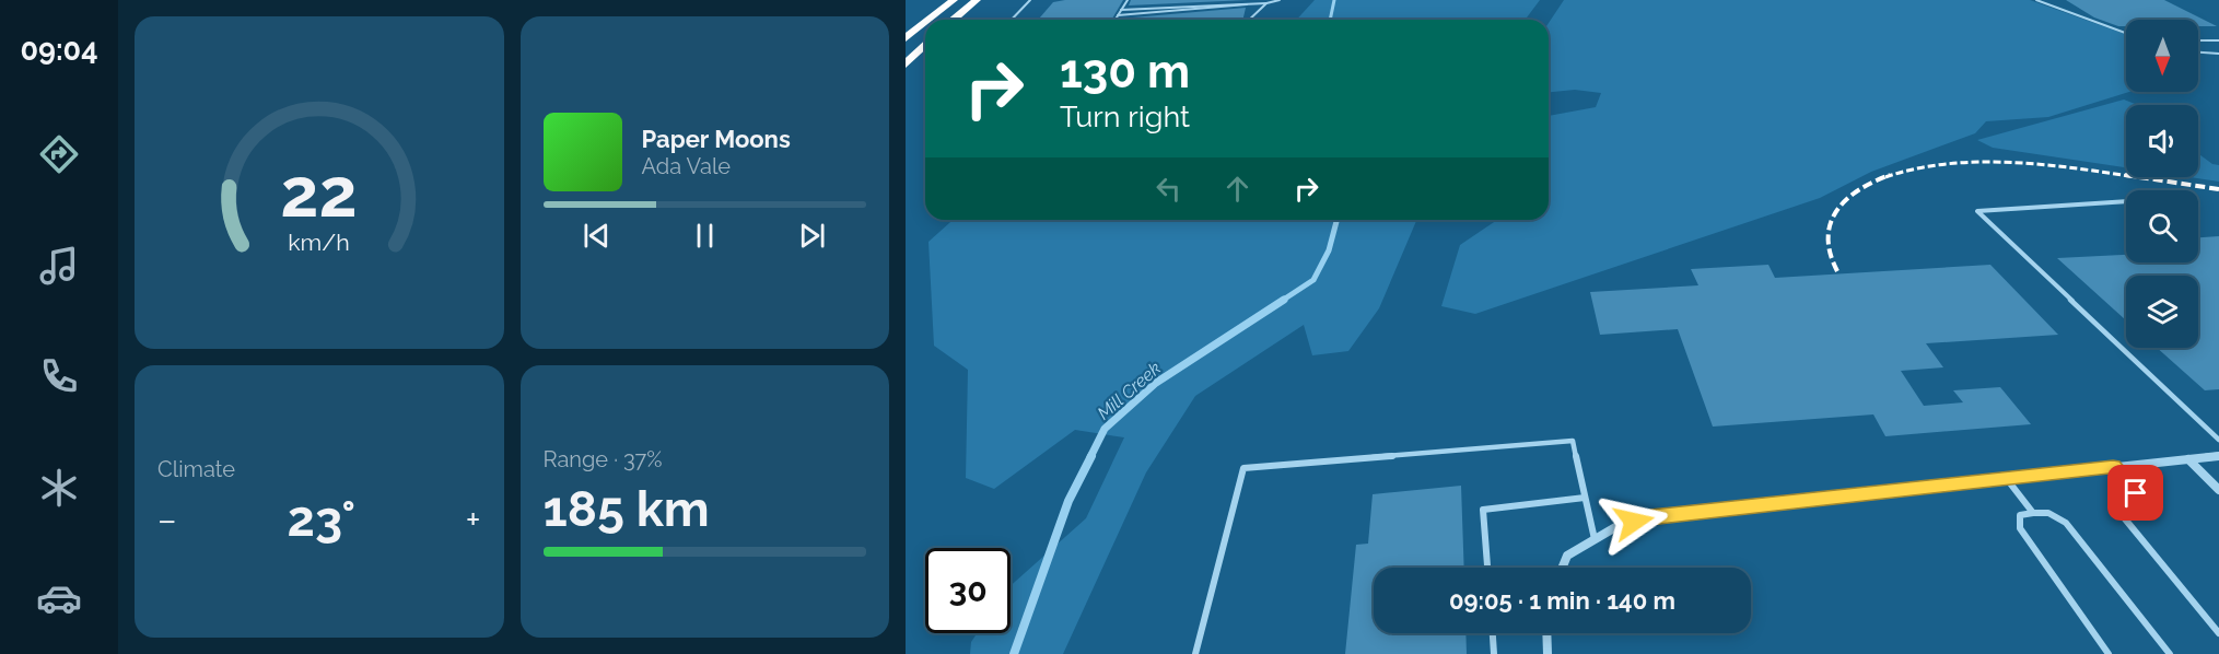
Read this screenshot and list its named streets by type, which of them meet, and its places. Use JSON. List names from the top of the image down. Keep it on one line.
{"water":["Mill Creek"],"north":"bottom","page":{"tabs":"09:04","turn":["130 m","Turn right"],"song":["Paper Moons","Ada Vale"],"tile":["Climate",["Range · 37%","185 km"]],"heat":["−","23°","+"],"limit":"30","trip":"09:05 · 1 min · 140 m","gauge":["22","km/h"]}}
